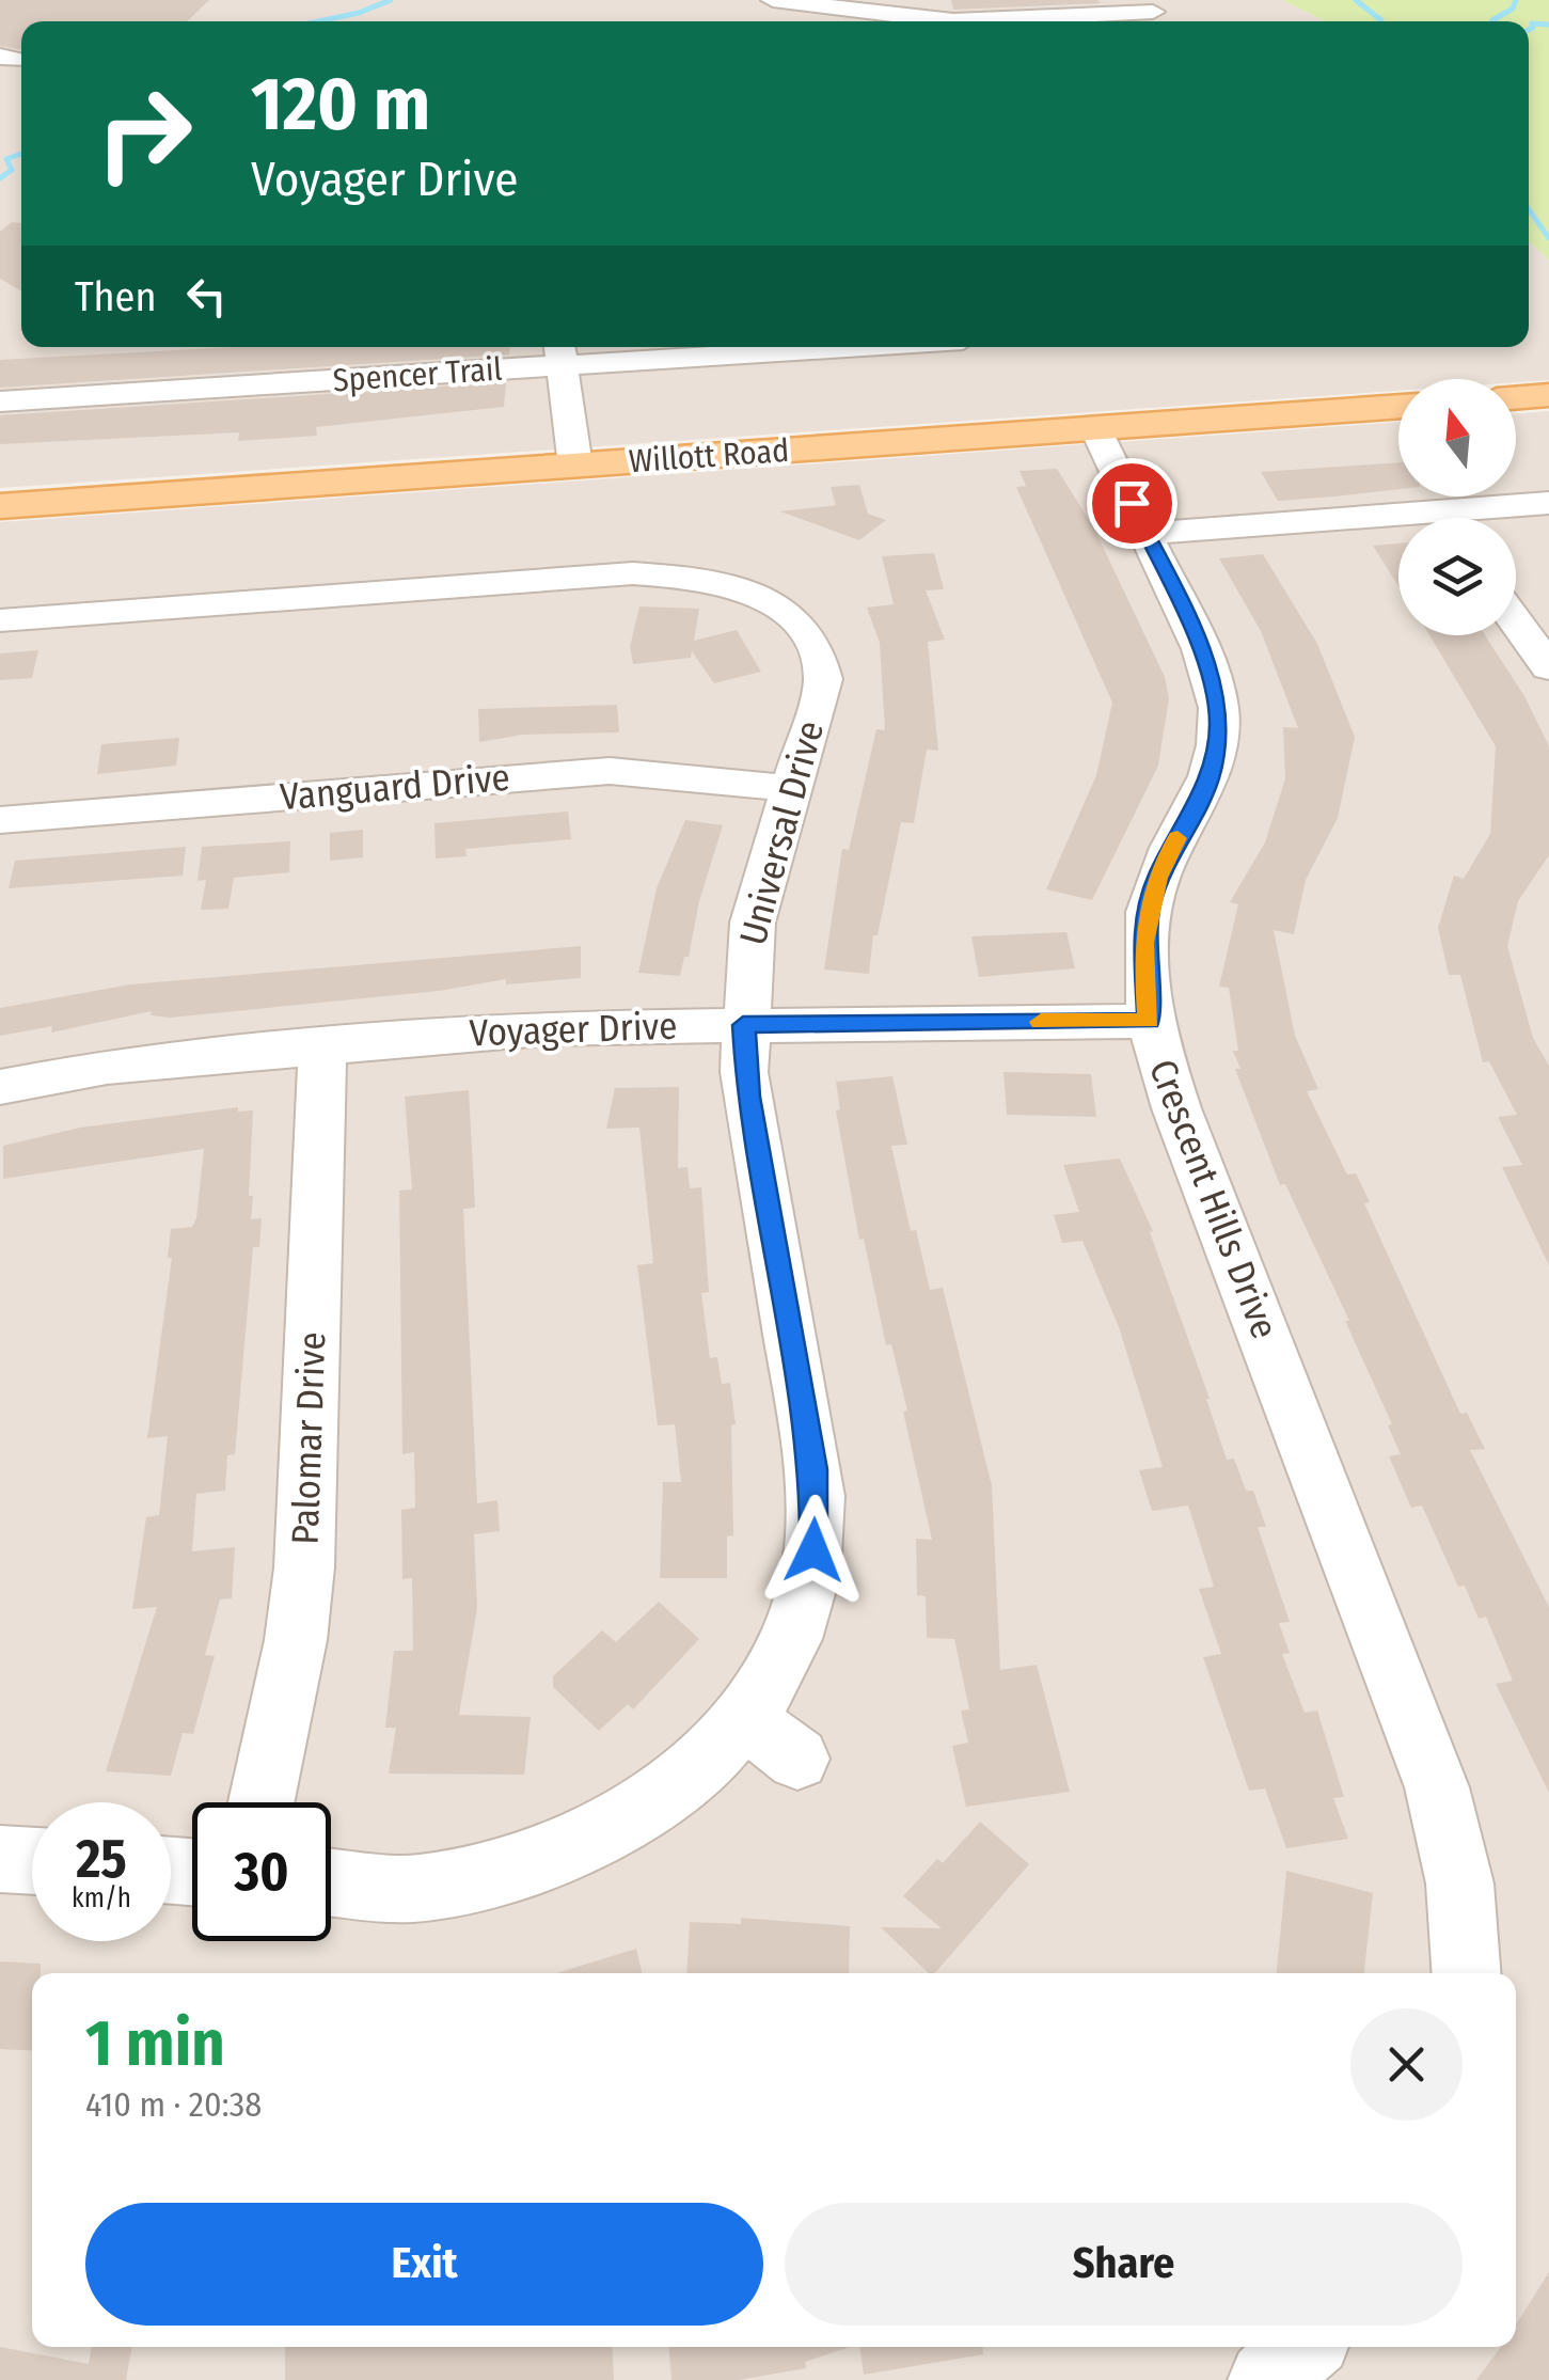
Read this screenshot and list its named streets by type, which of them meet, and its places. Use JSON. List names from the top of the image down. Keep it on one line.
{"streets":{"main road":["Willott Road"],"street":["Spencer Trail","Vanguard Drive","Universal Drive","Voyager Drive","Crescent Hills Drive","Palomar Drive"]},"crossings":[["Willott Road","Crescent Hills Drive"],["Vanguard Drive","Universal Drive"],["Universal Drive","Voyager Drive"],["Voyager Drive","Crescent Hills Drive"],["Voyager Drive","Palomar Drive"]],"north":"top","page":{"turn":["120 m","Voyager Drive"],"then":"Then","speed":"25 km/h","limit":"30","heading":["1 min","410 m · 20:38"],"buttons":["Exit","Share"]}}
